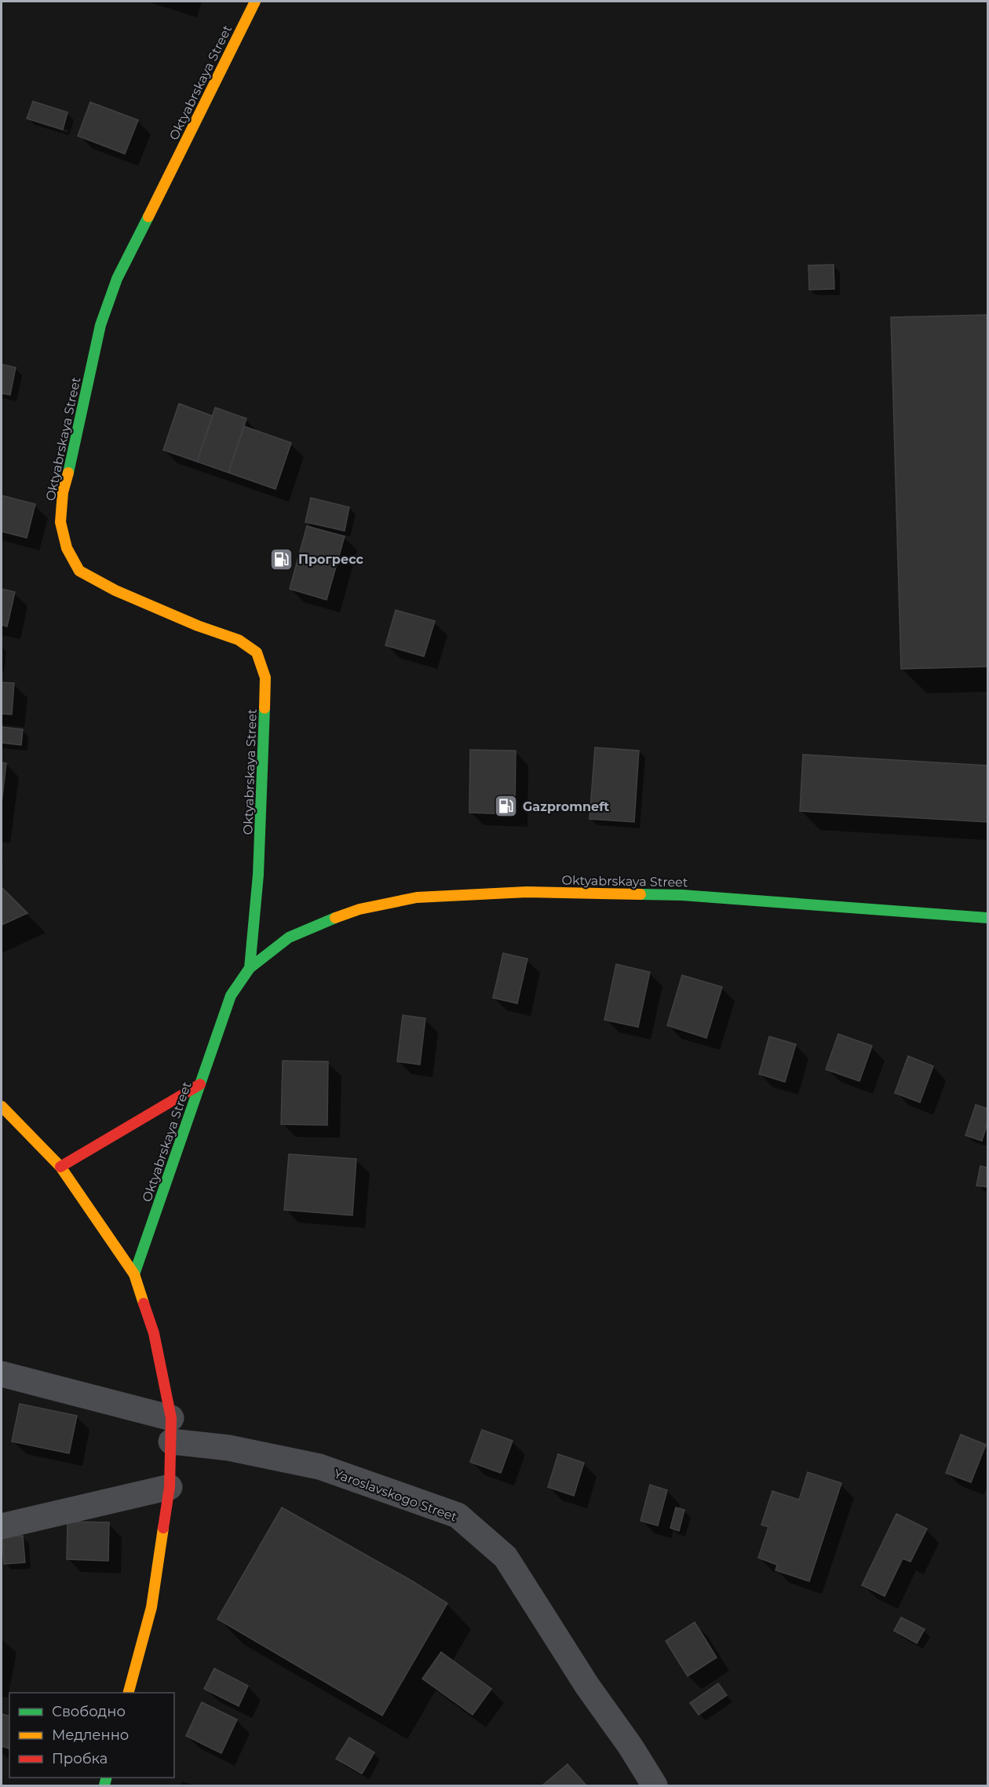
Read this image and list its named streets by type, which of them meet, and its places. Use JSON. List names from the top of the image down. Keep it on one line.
{"streets":{"street":["Oktyabrskaya Street","Yaroslavskogo Street"]},"places":{"fuel station":["Прогресс","Gazpromneft"]},"legend":["Свободно","Медленно","Пробка"]}
